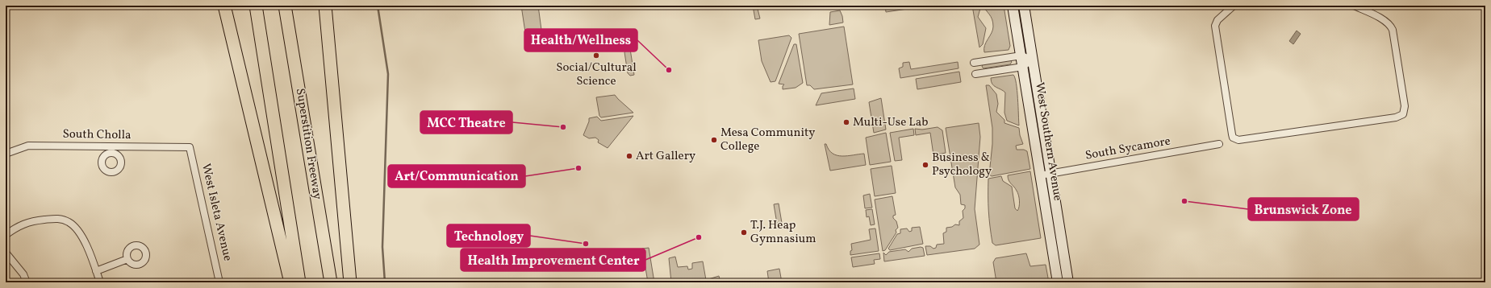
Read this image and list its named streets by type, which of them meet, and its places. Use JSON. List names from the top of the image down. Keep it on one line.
{"streets":{"highway":["Superstition Freeway"],"main road":["West Southern Avenue"],"street":["South Cholla","South Sycamore","West Isleta Avenue"]},"crossings":[["South Cholla","West Isleta Avenue"],["West Southern Avenue","South Sycamore"]],"places":["Social/Cultural Science","Health/Wellness","Multi-Use Lab","MCC Theatre","Mesa Community College","Art Gallery","Business & Psychology","Art/Communication","Brunswick Zone","T.J. Heap Gymnasium","Health Improvement Center","Technology"]}
